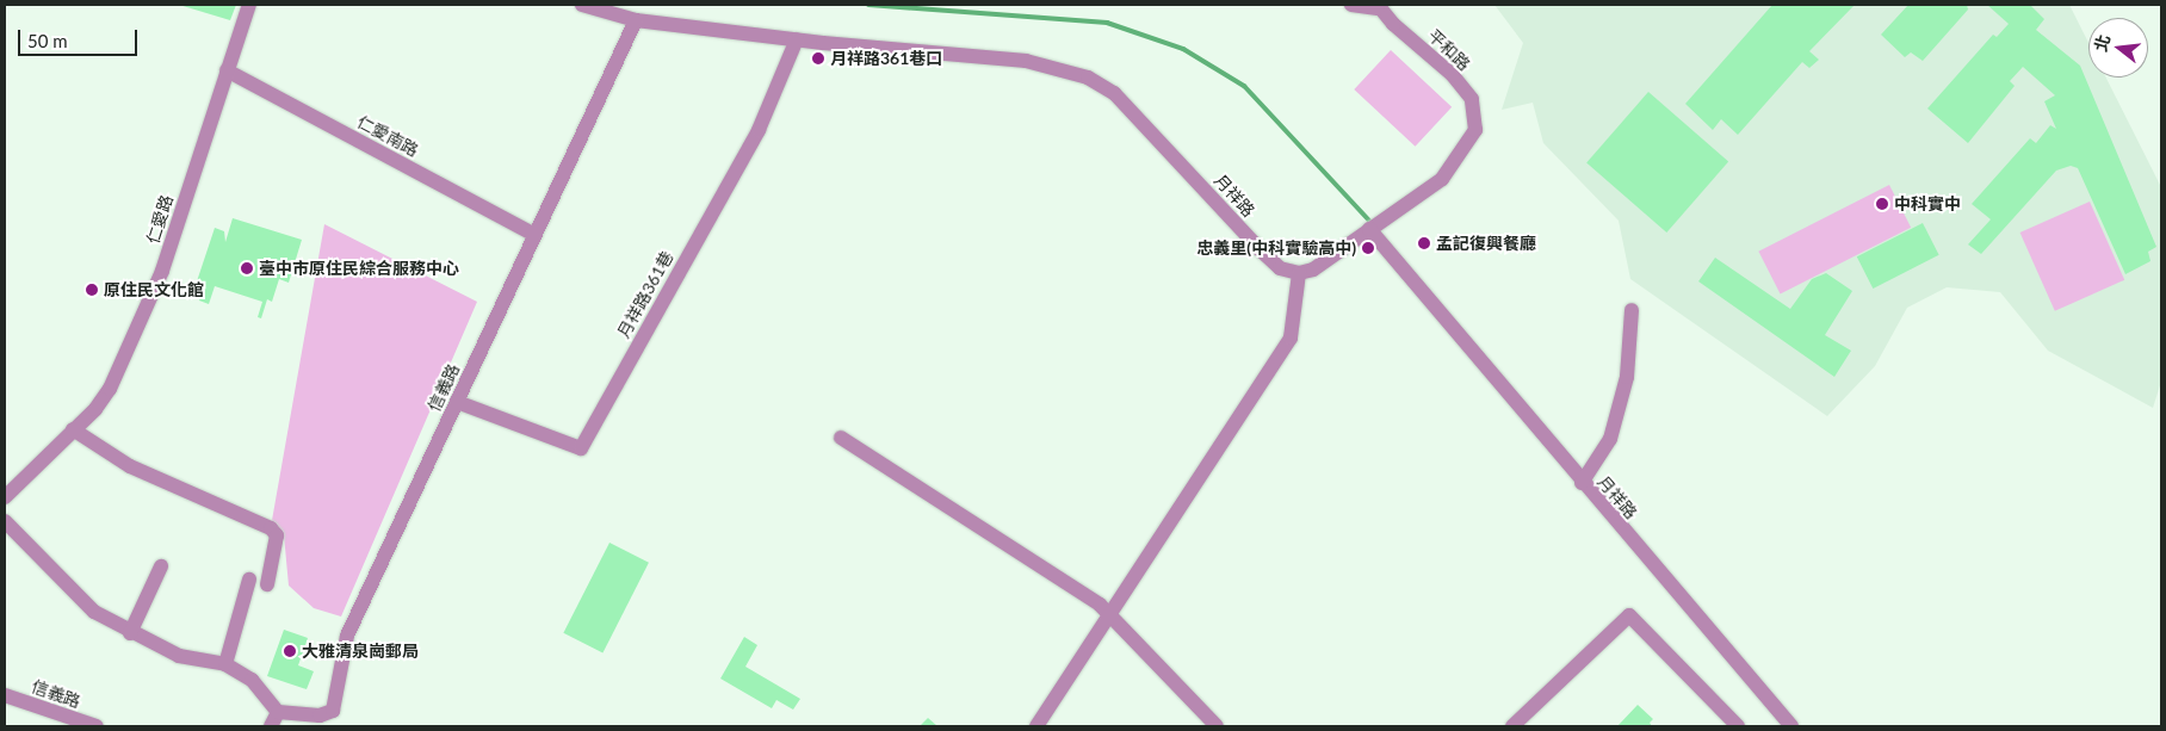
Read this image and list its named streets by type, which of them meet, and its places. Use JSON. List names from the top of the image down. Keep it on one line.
{"streets":{"street":["平和路","仁愛南路","月祥路","仁愛路","月祥路361巷","信義路"]},"crossings":[["平和路","月祥路"],["仁愛南路","仁愛路"],["仁愛南路","信義路"],["月祥路","月祥路361巷"],["月祥路","信義路"],["月祥路361巷","信義路"]],"places":["月祥路361巷口","中科實中","孟記復興餐廳","忠義里(中科實驗高中)","臺中市原住民綜合服務中心","原住民文化館","大雅清泉崗郵局"],"scale_bar":"50 m","north":"left"}
